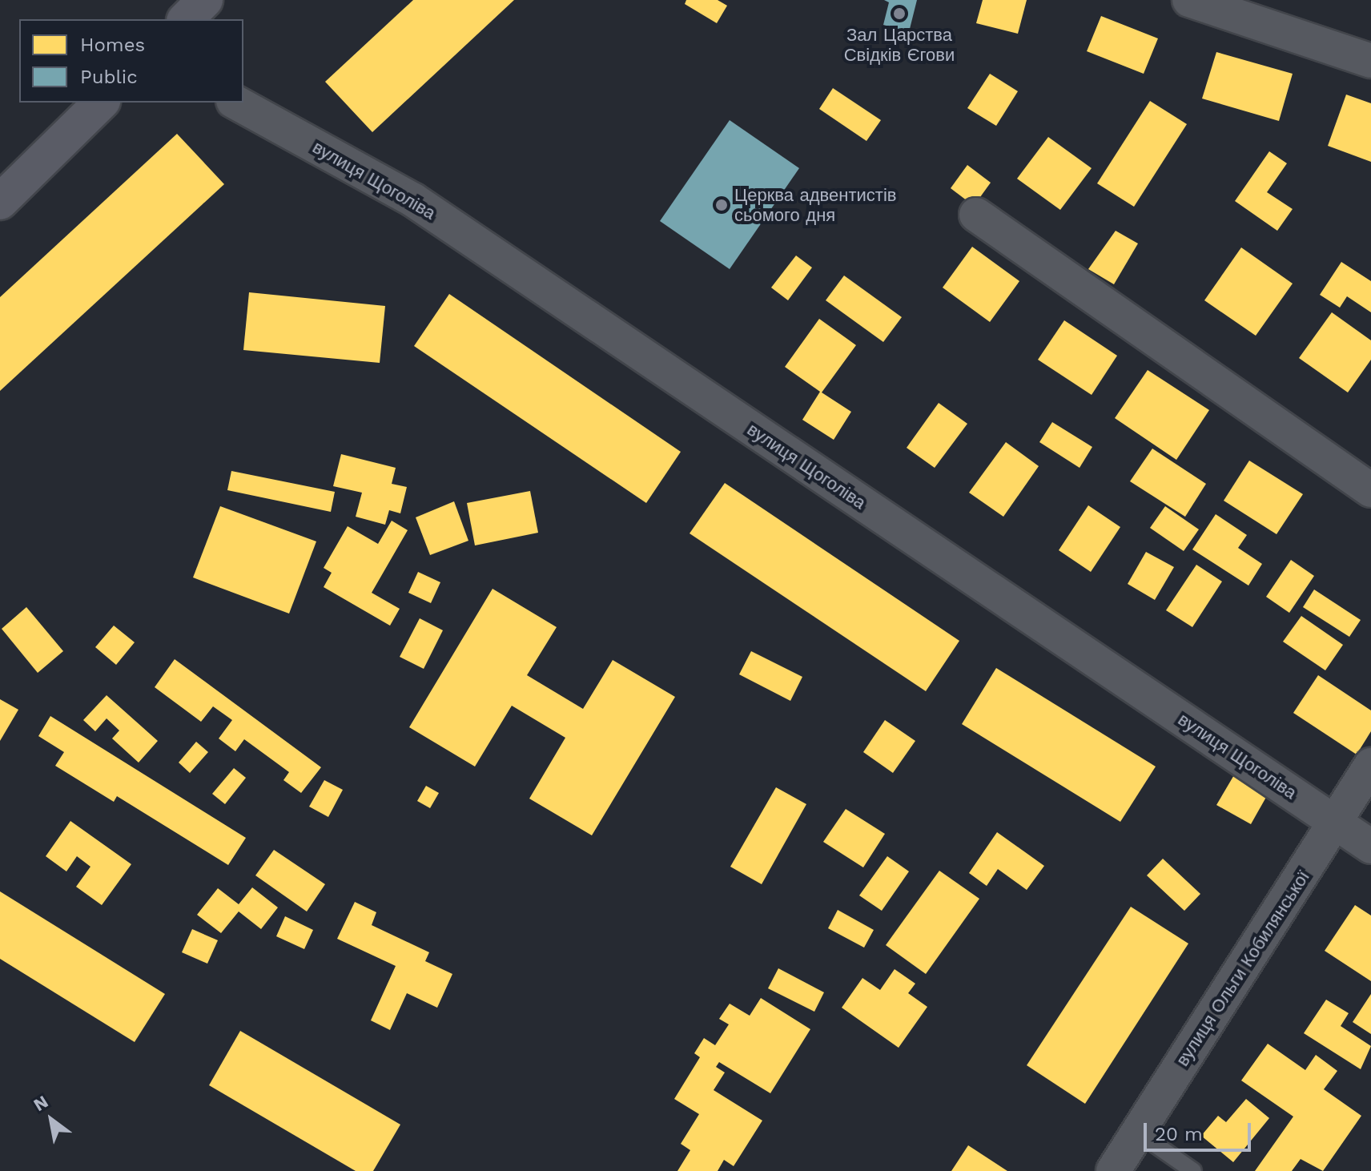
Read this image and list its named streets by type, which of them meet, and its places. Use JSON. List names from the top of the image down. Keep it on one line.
{"streets":{"street":["вулиця Щоголіва","вулиця Ольги Кобилянської"]},"crossings":[["вулиця Щоголіва","вулиця Ольги Кобилянської"]],"places":["Зал Царства Свідків Єгови","Церква адвентистів сьомого дня"],"legend":["Homes","Public"],"scale_bar":"20 m","north":"top left"}
